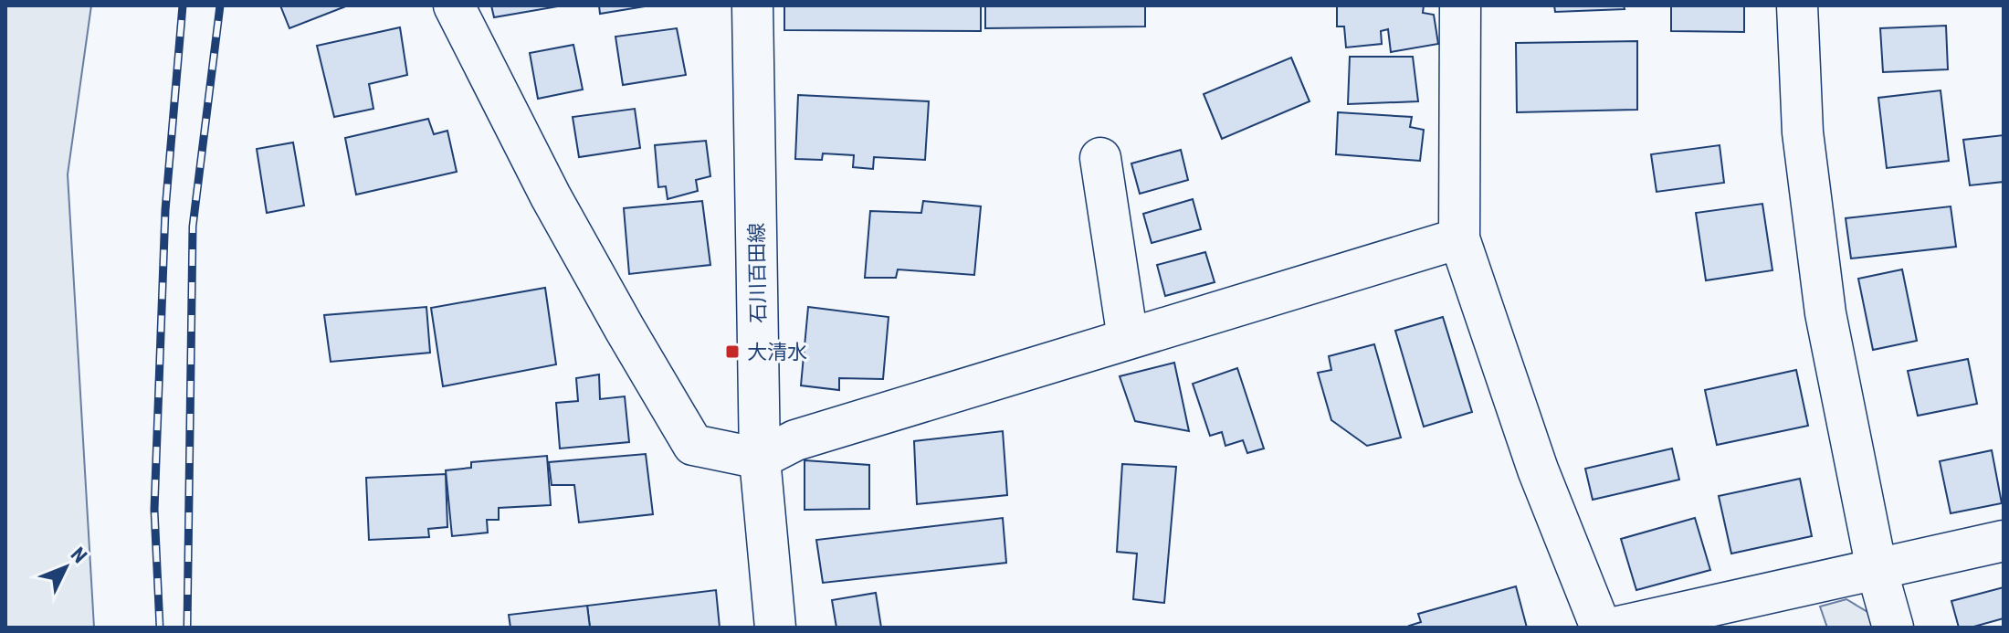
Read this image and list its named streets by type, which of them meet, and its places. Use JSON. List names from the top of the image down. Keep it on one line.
{"streets":{"street":["石川百田線"]},"places":{"transit":["大清水"]},"north":"top right"}
